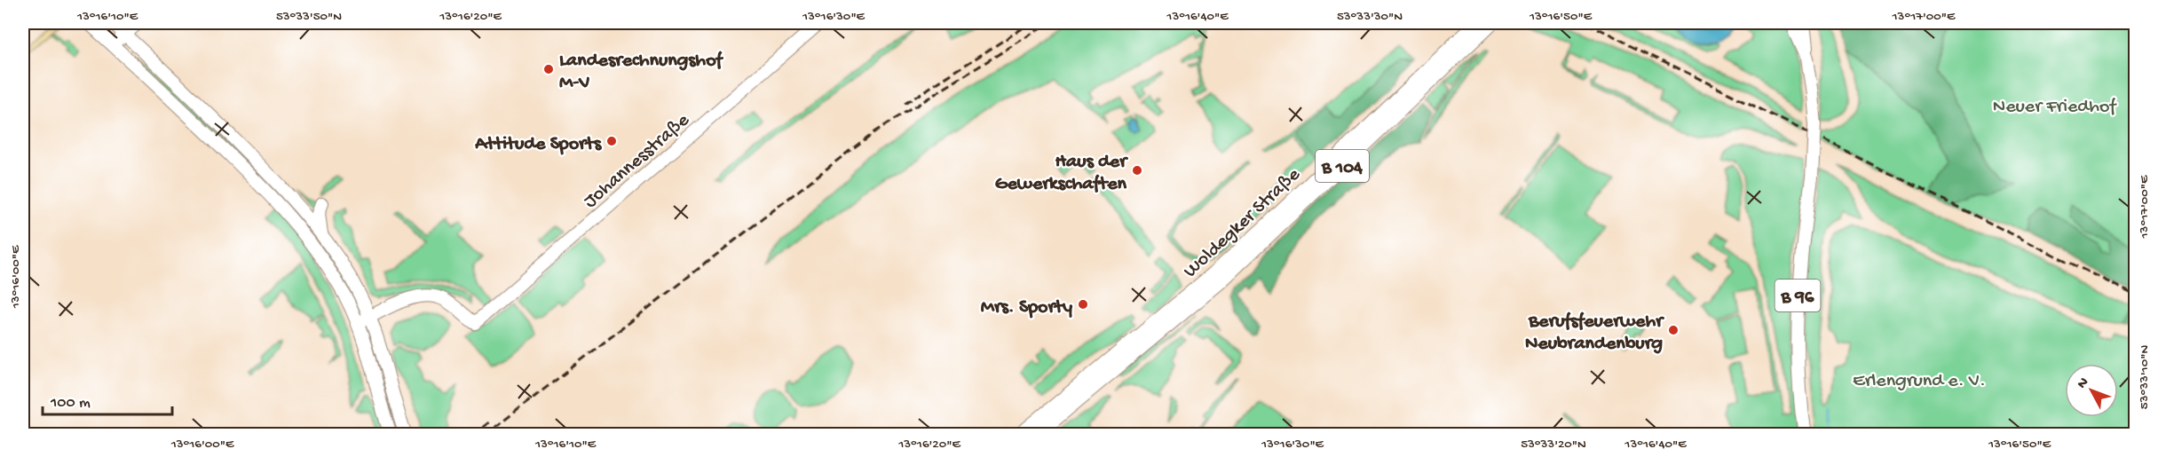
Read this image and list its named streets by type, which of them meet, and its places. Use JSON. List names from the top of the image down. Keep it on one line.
{"streets":{"main road":["Johannesstraße","B 104","Woldegker Straße","B 96"]},"parks":["Neuer Friedhof","Erlengrund e. V."],"places":["Landesrechnungshof M-V","Attitude Sports","Haus der Gewerkschaften","Mrs. Sporty","Berufsfeuerwehr Neubrandenburg"],"scale_bar":"100 m","north":"top left","coordinates":["13°16'10\"E","53°33'50\"N","13°16'20\"E","13°16'30\"E","13°16'40\"E","53°33'30\"N","13°16'50\"E","13°17'00\"E","13°16'00\"E","53°33'10\"N","53°33'20\"N"]}
